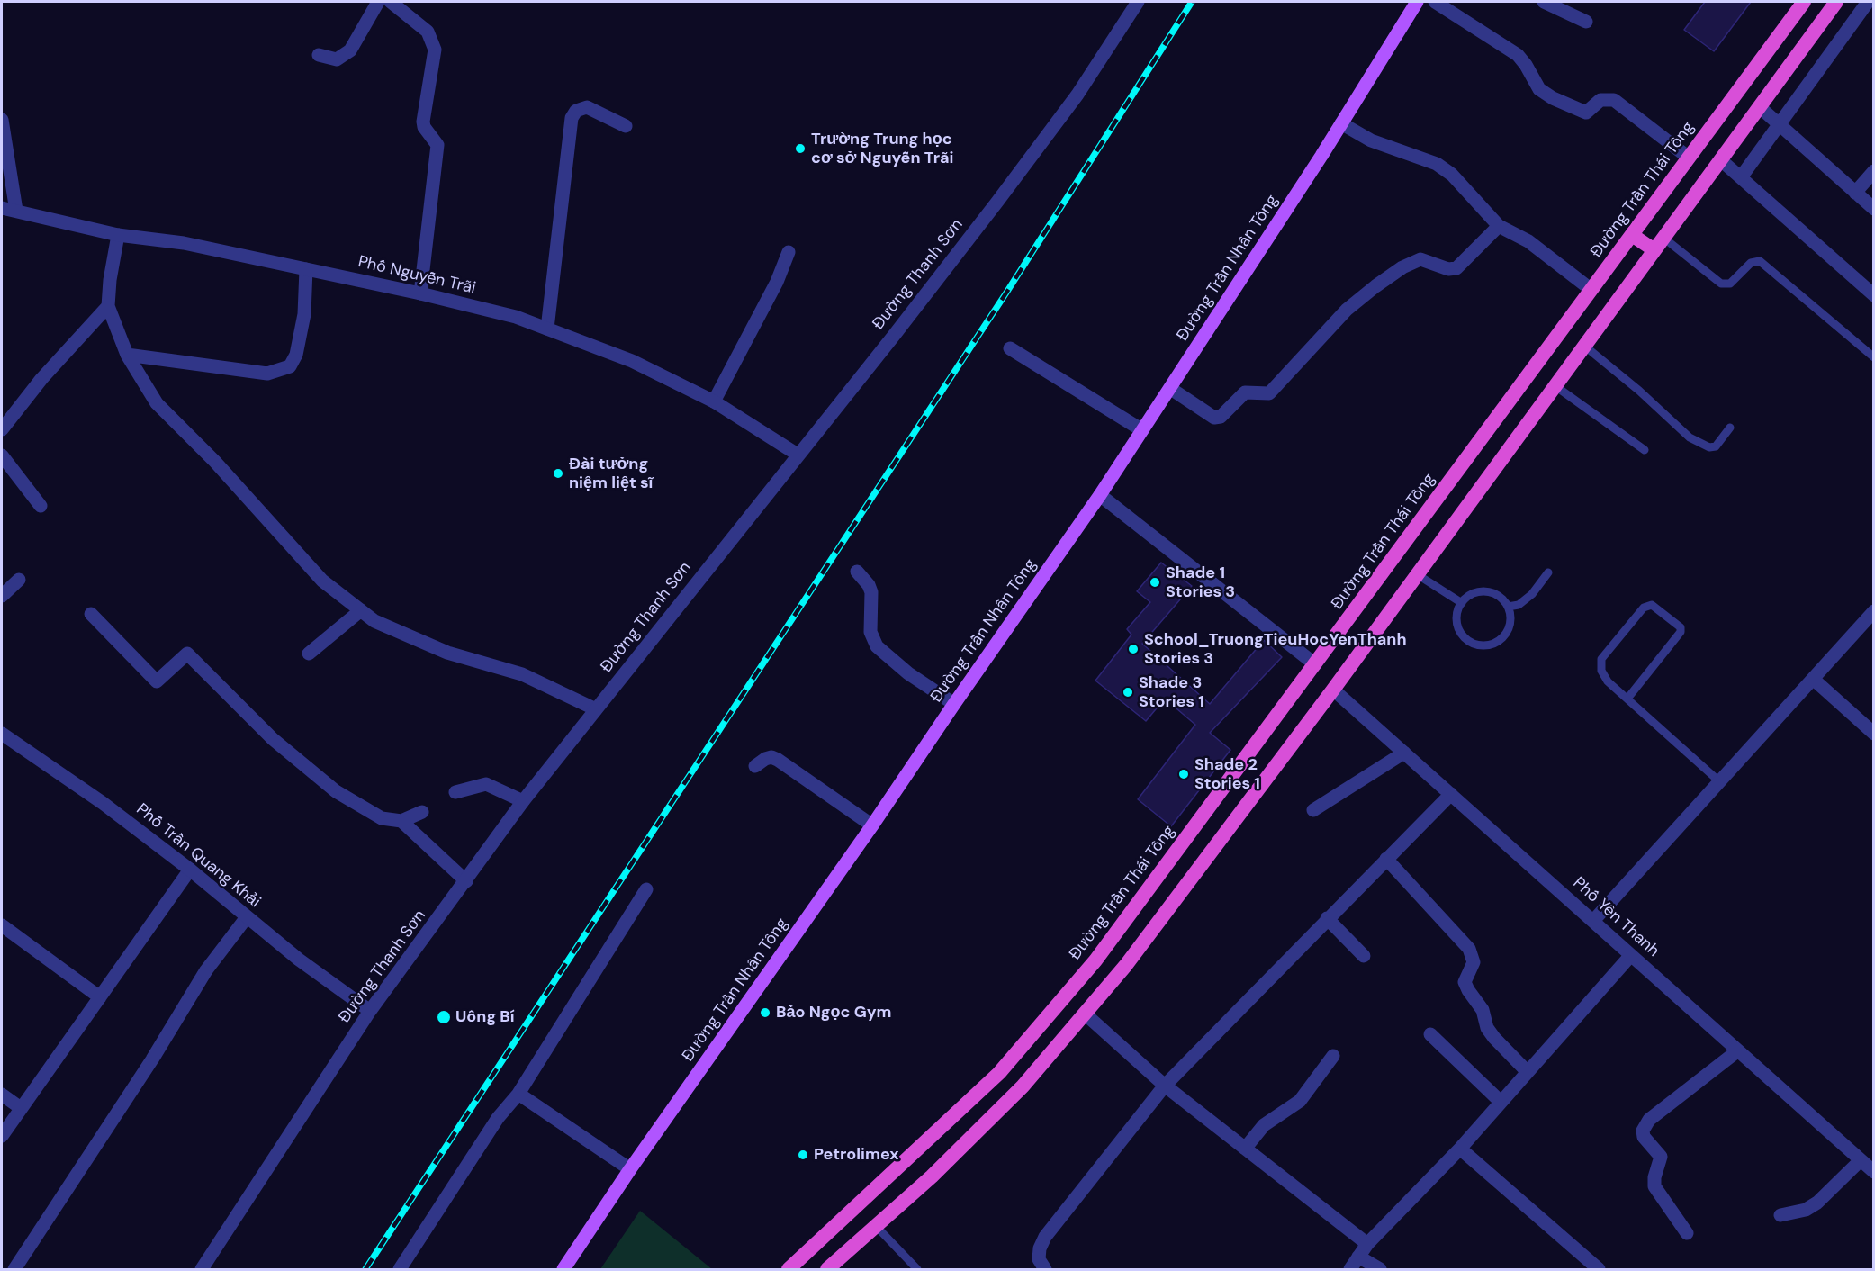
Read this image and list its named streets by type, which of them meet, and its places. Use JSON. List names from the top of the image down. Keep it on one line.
{"streets":{"highway":["Đường Trần Thái Tông"],"main road":["Đường Trần Nhân Tông"],"street":["Đường Thanh Sơn","Phố Nguyễn Trãi","Phố Trần Quang Khải","Phố Yên Thanh"]},"crossings":[["Đường Thanh Sơn","Phố Nguyễn Trãi"],["Đường Thanh Sơn","Phố Trần Quang Khải"]],"places":["Trường Trung học cơ sở Nguyễn Trãi","Đài tưởng niệm liệt sĩ","Shade 1 Stories 3","School_TruongTieuHocYenThanh Stories 3","Shade 3 Stories 1","Shade 2 Stories 1","Bảo Ngọc Gym","Uông Bí","Petrolimex"]}
